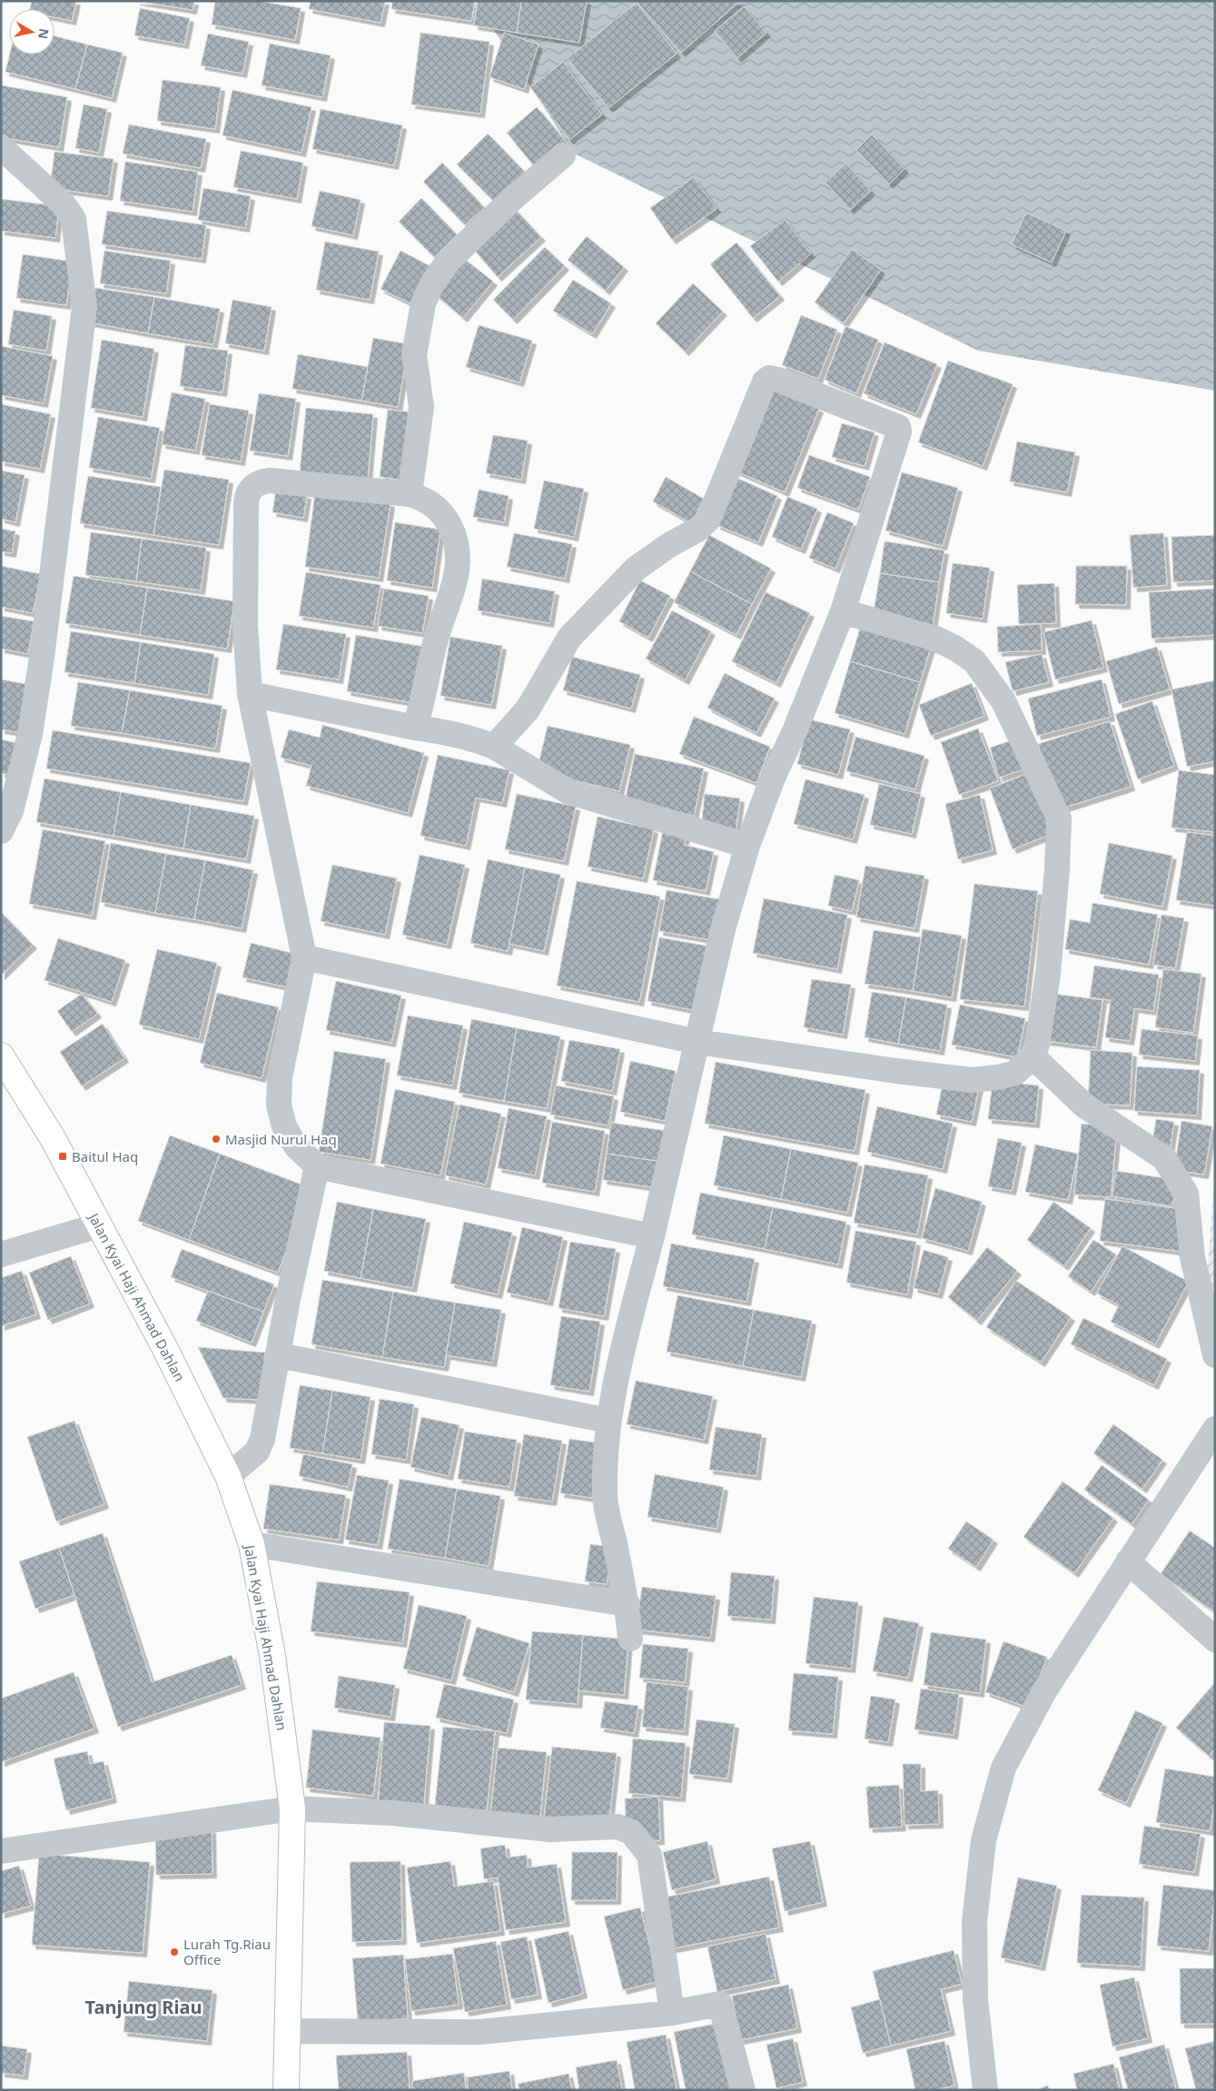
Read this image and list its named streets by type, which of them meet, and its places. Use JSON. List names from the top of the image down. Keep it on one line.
{"streets":{"main road":["Jalan Kyai Haji Ahmad Dahlan"]},"districts":["Tanjung Riau"],"places":{"other":["Masjid Nurul Haq","Lurah Tg.Riau Office"],"transit":["Baitul Haq"]},"north":"right"}
